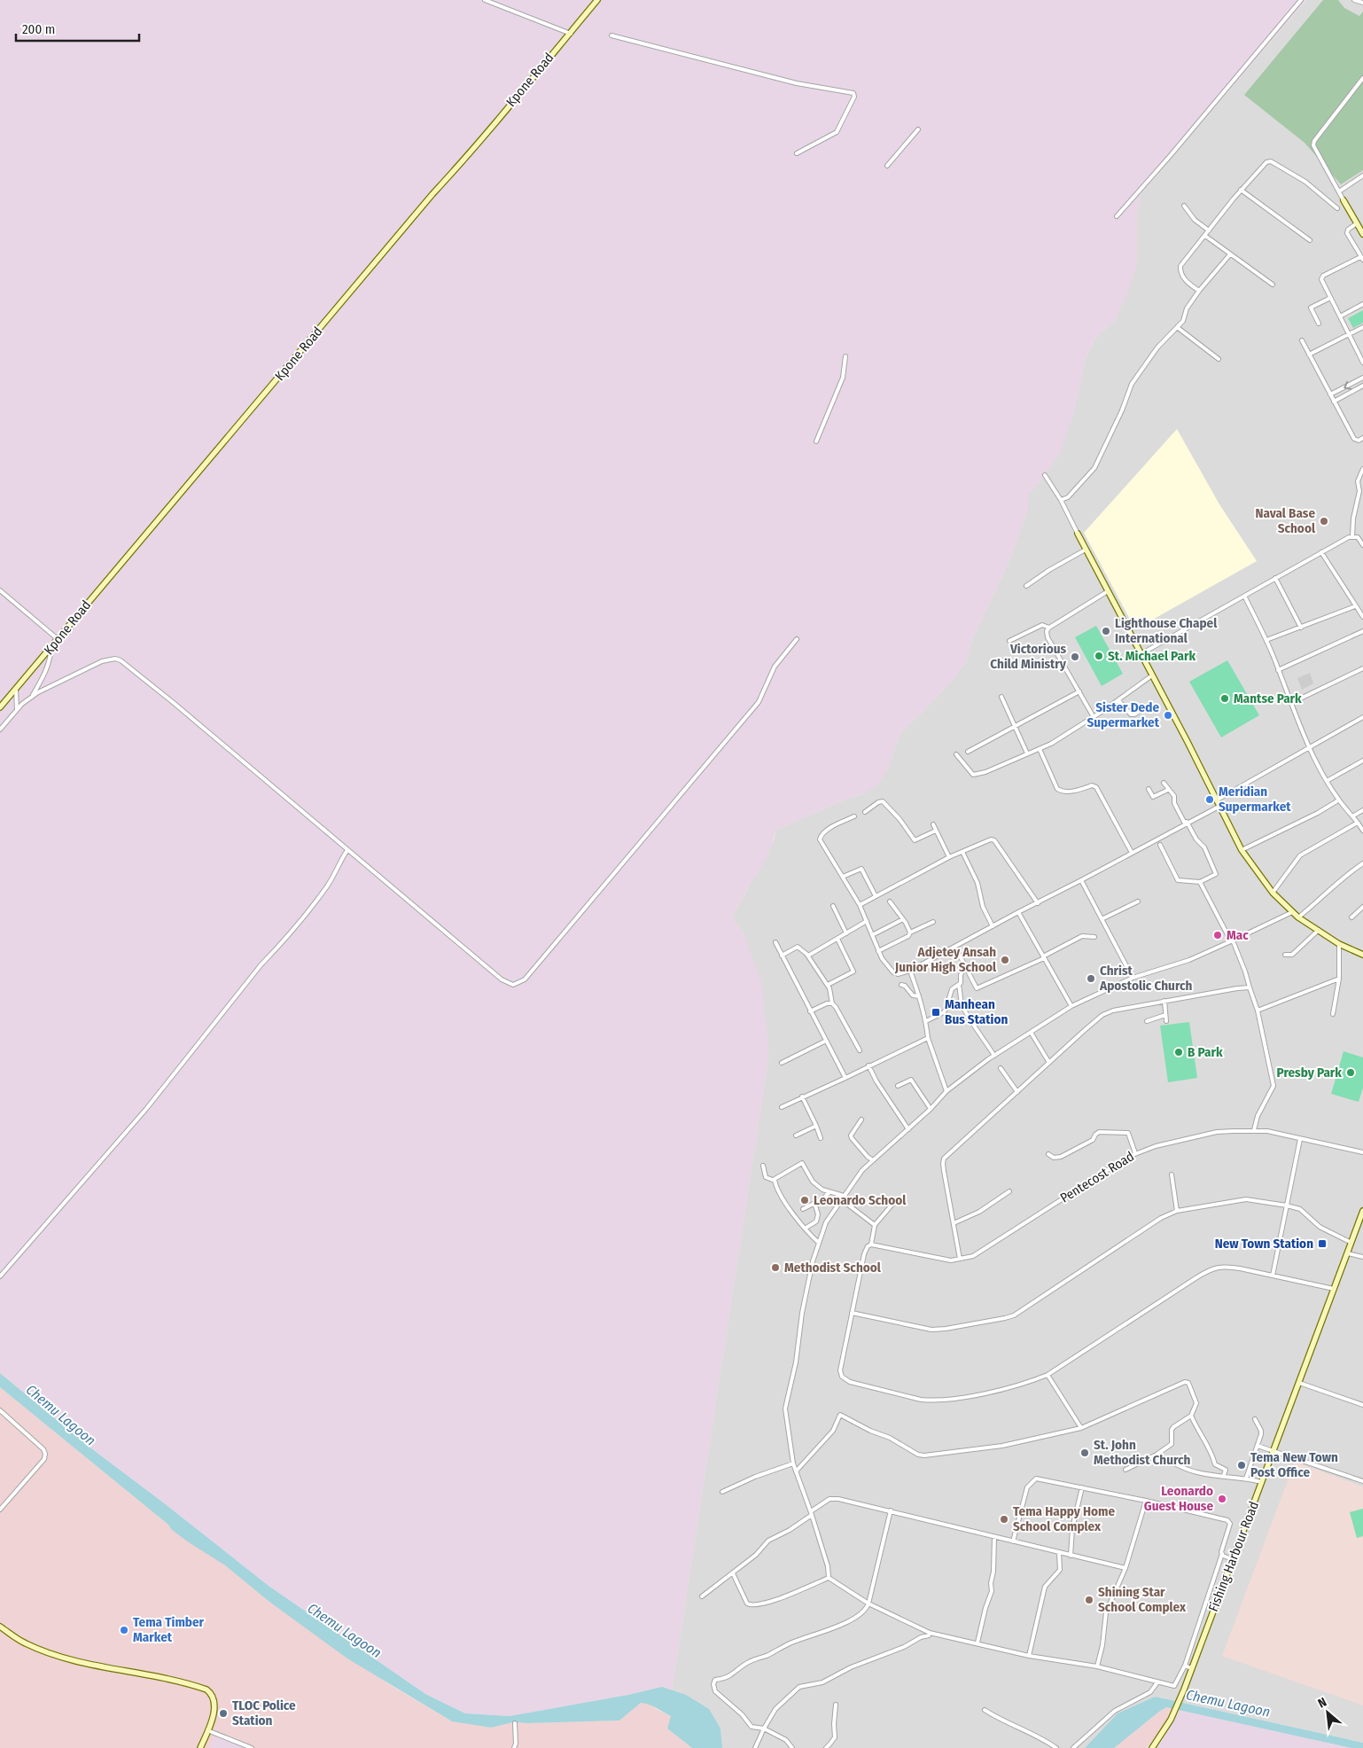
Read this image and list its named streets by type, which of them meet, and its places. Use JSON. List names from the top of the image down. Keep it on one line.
{"streets":{"street":["Kpone Road","Pentecost Road","Fishing Harbour Road"]},"water":["Chemu Lagoon"],"places":{"other":["Naval Base School","Lighthouse Chapel International","St. Michael Park","Victorious Child Ministry","Mantse Park","Sister Dede Supermarket","Meridian Supermarket","Mac","Adjetey Ansah Junior High School","Christ Apostolic Church","B Park","Presby Park","Leonardo School","Methodist School","St. John Methodist Church","Tema New Town Post Office","Leonardo Guest House","Tema Happy Home School Complex","Shining Star School Complex","Tema Timber Market","TLOC Police Station"],"transit":["Manhean Bus Station","New Town Station"]},"scale_bar":"200 m","north":"top left"}
